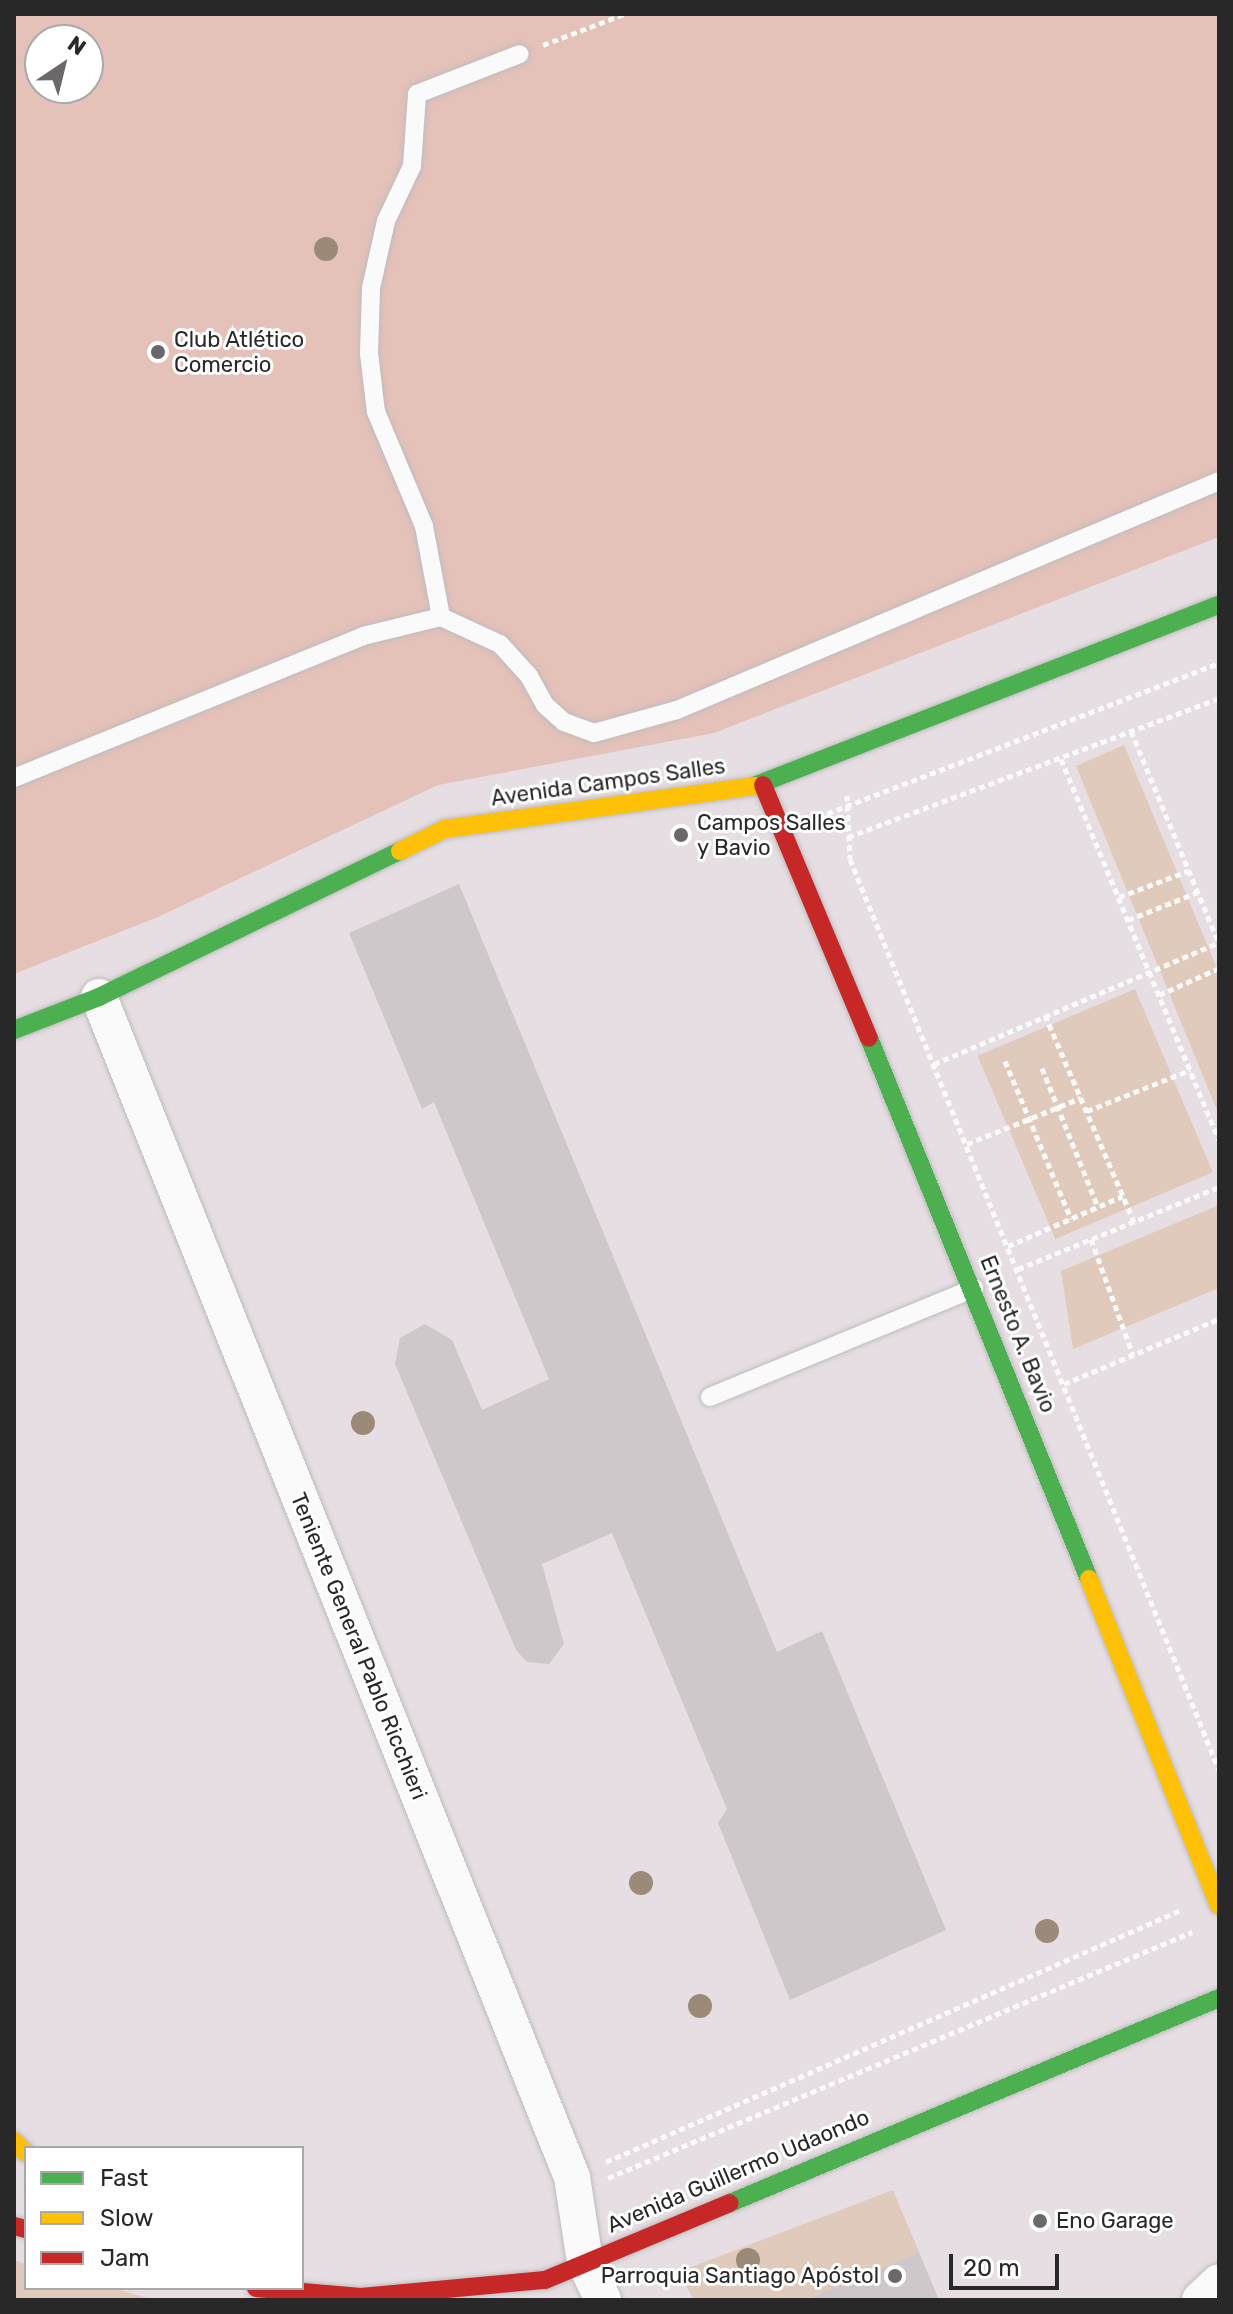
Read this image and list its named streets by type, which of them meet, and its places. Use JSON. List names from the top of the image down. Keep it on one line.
{"streets":{"main road":["Avenida Campos Salles","Ernesto A. Bavio","Avenida Guillermo Udaondo"],"street":["Teniente General Pablo Ricchieri"]},"crossings":[["Avenida Campos Salles","Ernesto A. Bavio"],["Avenida Campos Salles","Teniente General Pablo Ricchieri"],["Teniente General Pablo Ricchieri","Avenida Guillermo Udaondo"]],"places":["Club Atlético Comercio","Campos Salles y Bavio","Eno Garage","Parroquia Santiago Apóstol"],"legend":["Fast","Slow","Jam"],"scale_bar":"20 m","north":"top right"}
